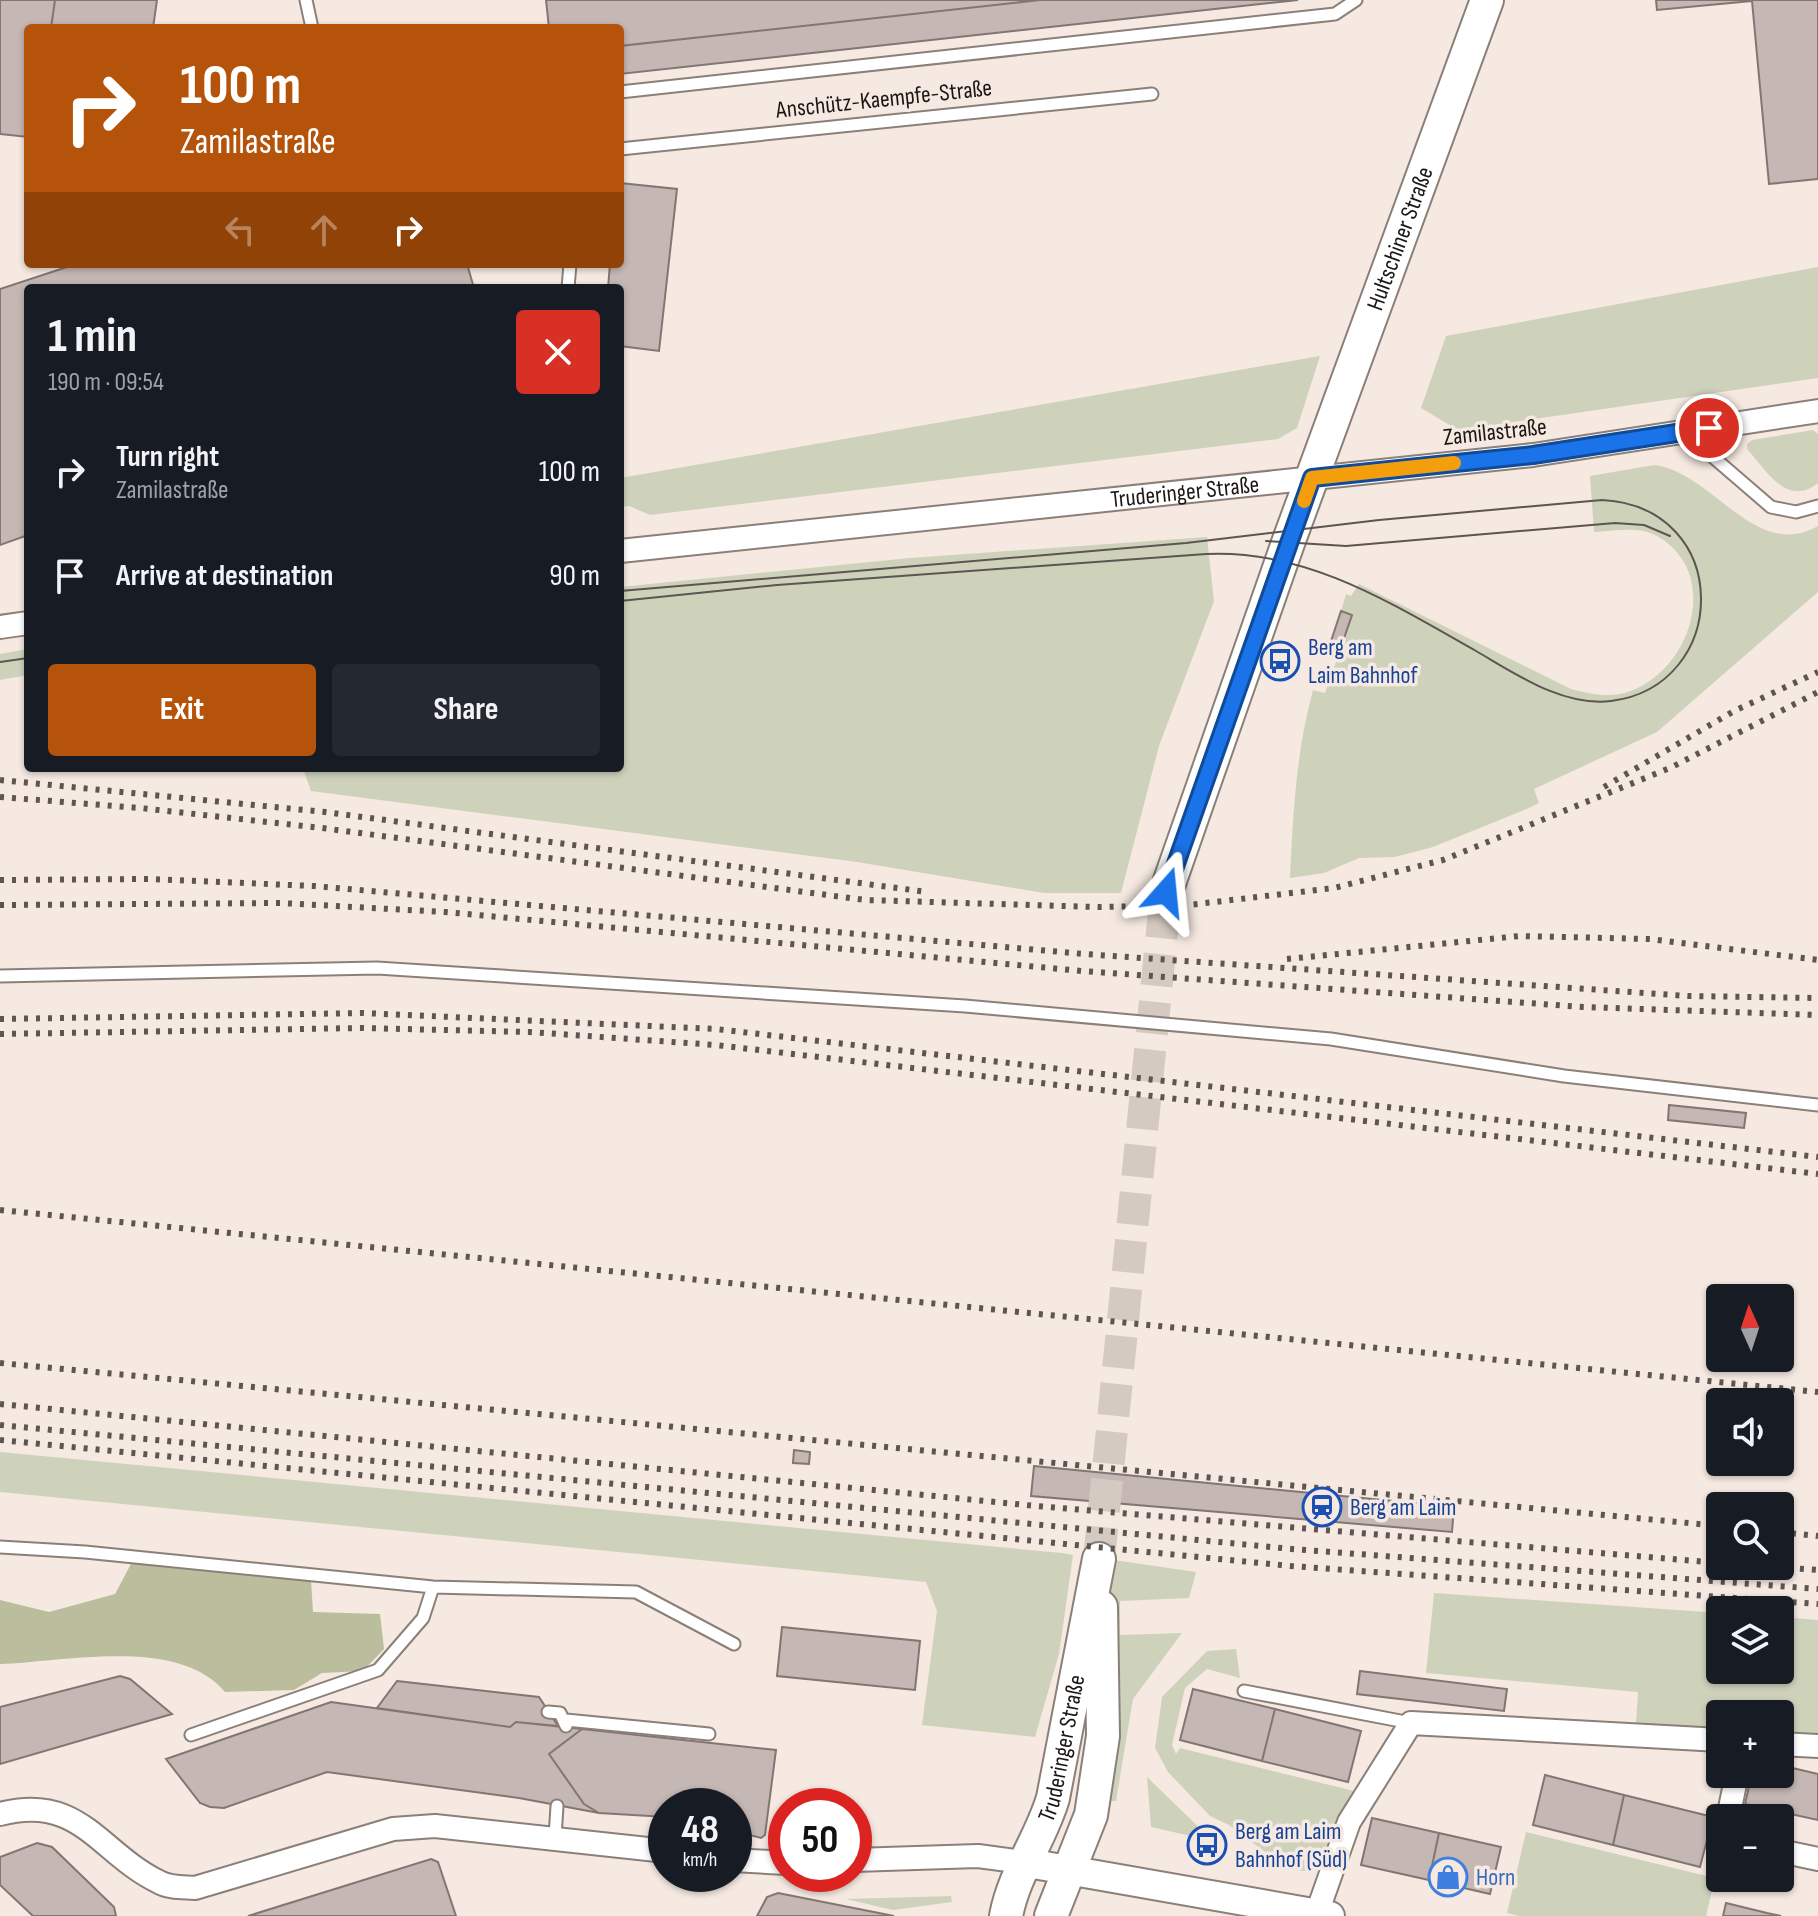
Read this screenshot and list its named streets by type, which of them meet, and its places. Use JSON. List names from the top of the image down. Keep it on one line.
{"streets":{"main road":["Hultschiner Straße","Truderinger Straße"],"street":["Zamilastraße"],"lane":["Anschütz-Kaempfe-Straße"]},"crossings":[["Hultschiner Straße","Zamilastraße"],["Hultschiner Straße","Truderinger Straße"],["Zamilastraße","Truderinger Straße"]],"places":{"bus stop":["Berg am Laim Bahnhof","Berg am Laim Bahnhof (Süd)"],"station":["Berg am Laim"],"shop":["Horn"]},"north":"top","page":{"turn":["100 m","Zamilastraße"],"heading":["1 min","190 m · 09:54"],"list":[{"name":"Turn right","note":"Zamilastraße","value":"100 m"},{"name":"Arrive at destination","value":"90 m"}],"buttons":["Exit","Share"],"map_buttons":["+","−"],"speed":"48 km/h","limit":"50"}}
